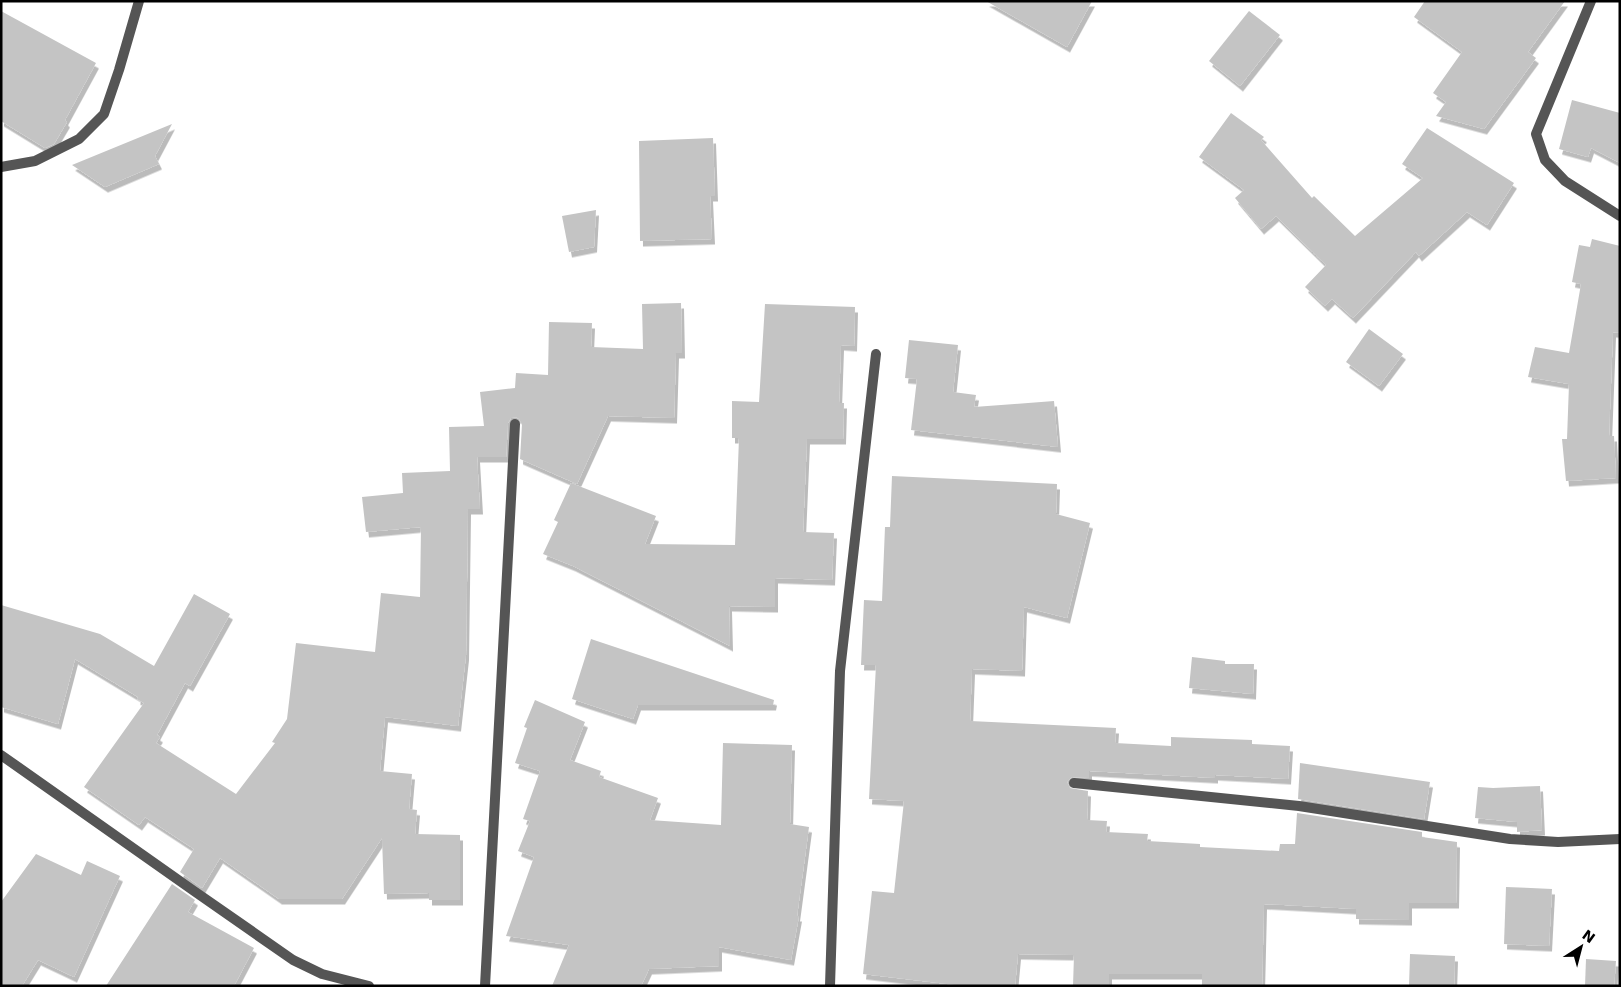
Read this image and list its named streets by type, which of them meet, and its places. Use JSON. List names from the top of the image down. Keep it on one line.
{"north":"top right"}
